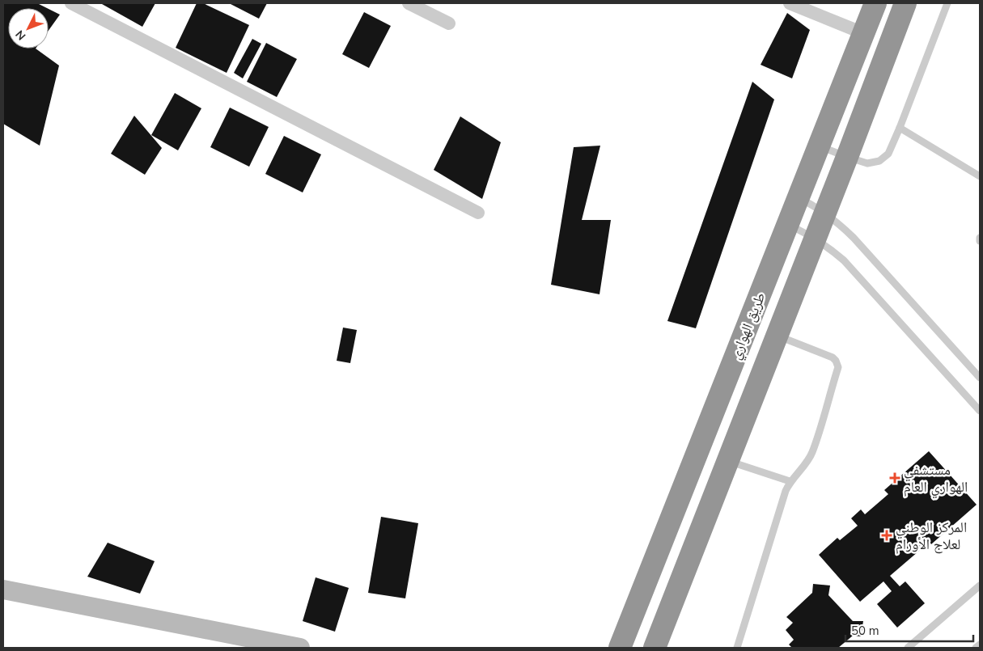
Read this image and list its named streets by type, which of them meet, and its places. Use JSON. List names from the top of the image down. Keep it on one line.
{"streets":{"highway":["طريق الهواري"]},"places":{"health":["مستشفي الهواري العام","المركز الوطني لعلاج الأورام"]},"scale_bar":"50 m","north":"bottom left"}
